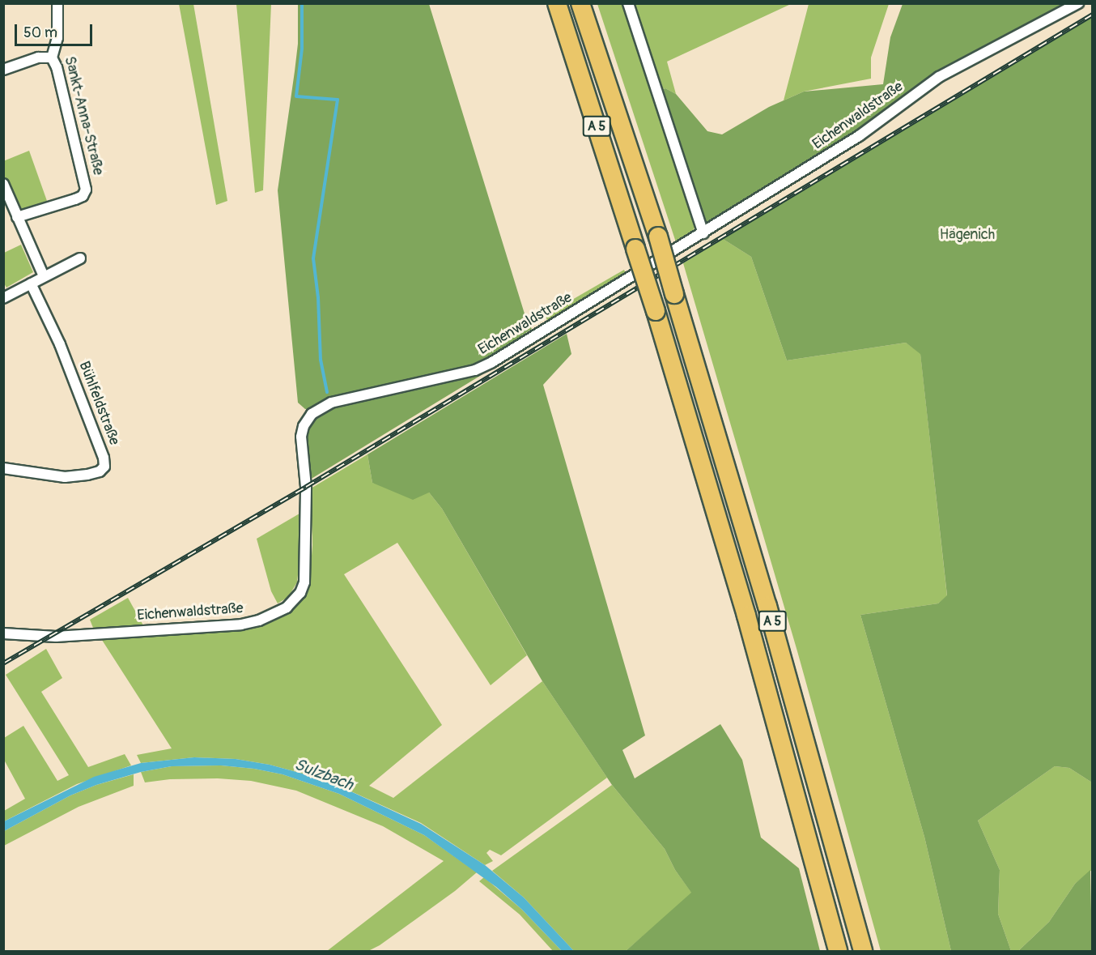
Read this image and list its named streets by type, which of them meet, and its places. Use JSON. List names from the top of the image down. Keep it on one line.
{"streets":{"highway":["A 5"],"street":["Sankt-Anna-Straße","Eichenwaldstraße","Bühlfeldstraße"]},"water":["Sulzbach"],"parks":["Hägenich"],"scale_bar":"50 m"}
